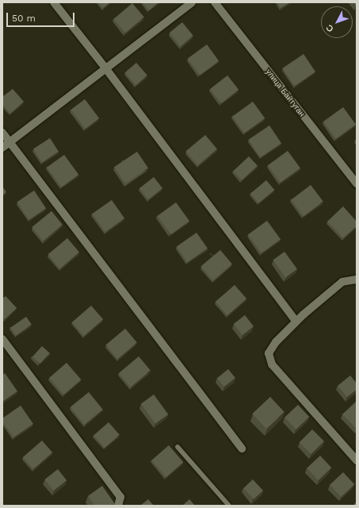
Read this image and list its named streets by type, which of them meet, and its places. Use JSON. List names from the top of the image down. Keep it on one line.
{"streets":{"street":["улица Байтуган"]},"scale_bar":"50 m","north":"bottom left"}
